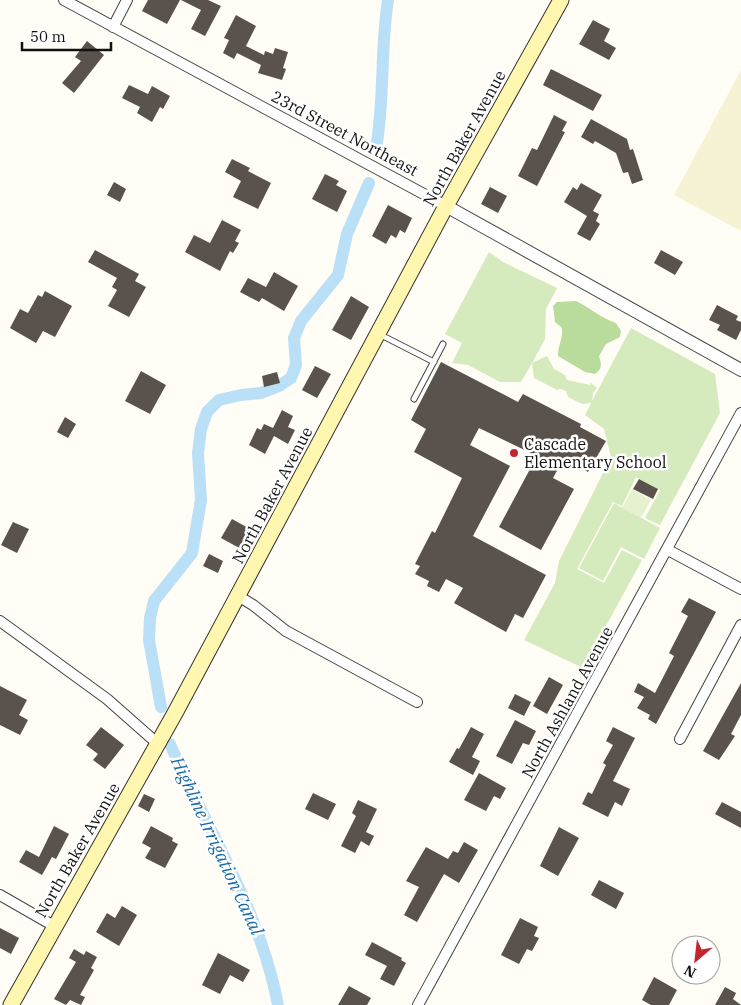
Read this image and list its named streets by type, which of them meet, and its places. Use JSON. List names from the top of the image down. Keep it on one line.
{"streets":{"main road":["North Baker Avenue"],"street":["23rd Street Northeast","North Ashland Avenue"]},"crossings":[["23rd Street Northeast","North Baker Avenue"]],"water":["Highline Irrigation Canal"],"places":["Cascade Elementary School"],"scale_bar":"50 m","north":"bottom left"}
